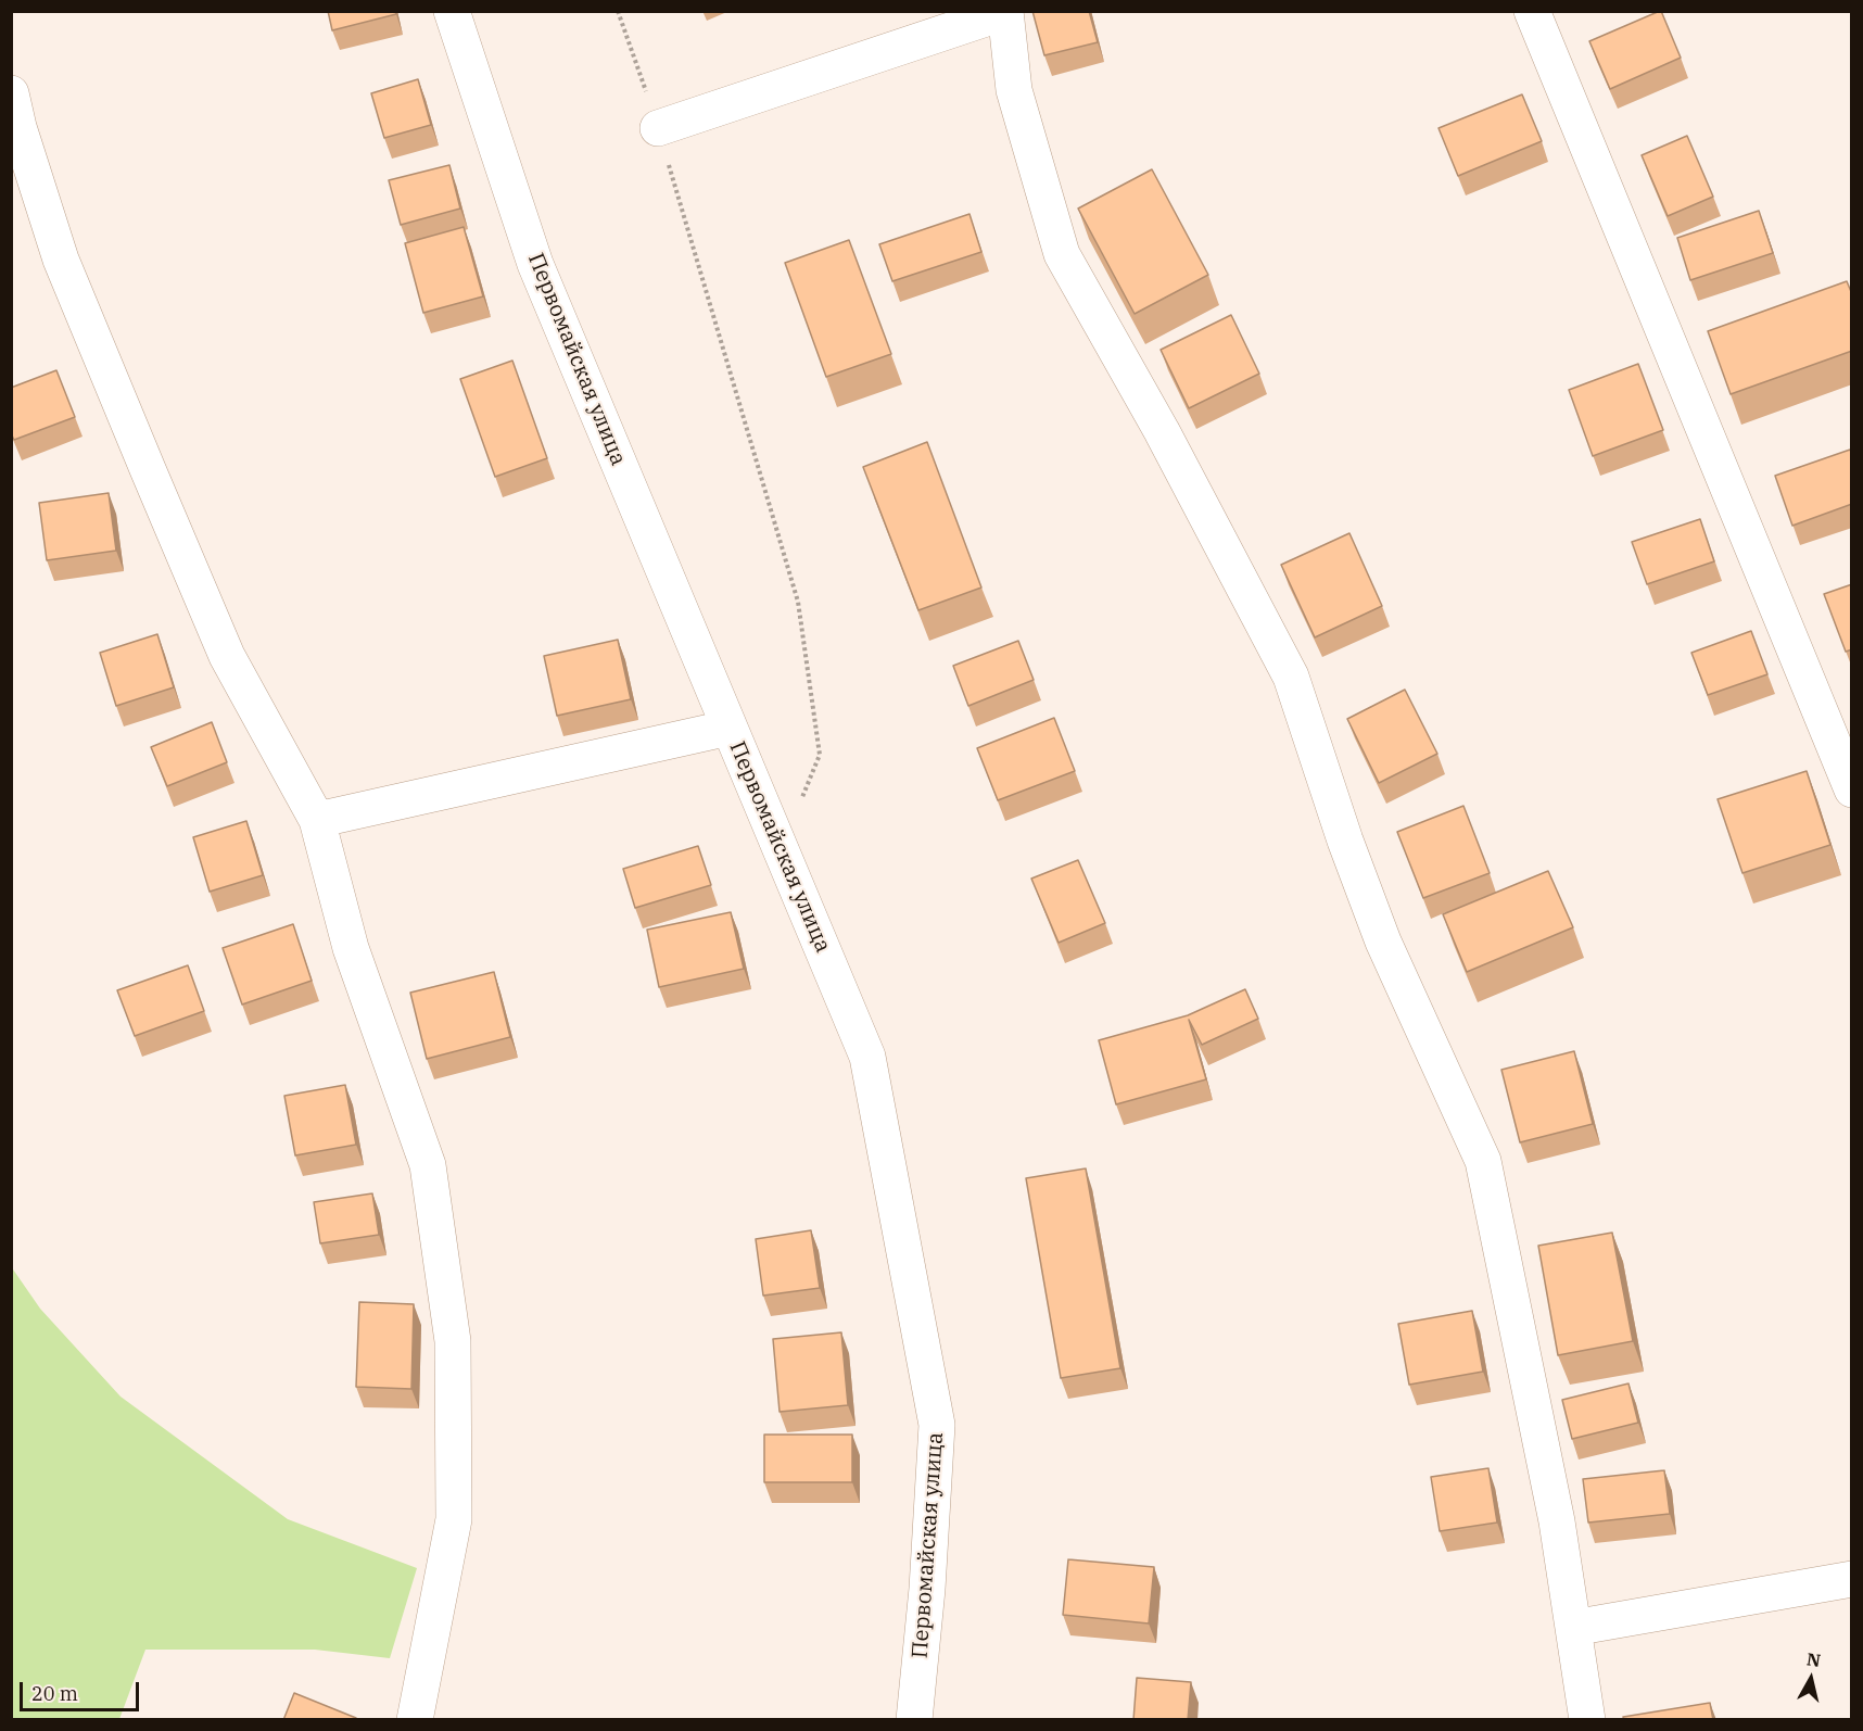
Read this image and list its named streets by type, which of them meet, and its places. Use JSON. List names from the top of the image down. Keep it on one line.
{"streets":{"street":["Первомайская улица"]},"scale_bar":"20 m","north":"top"}
